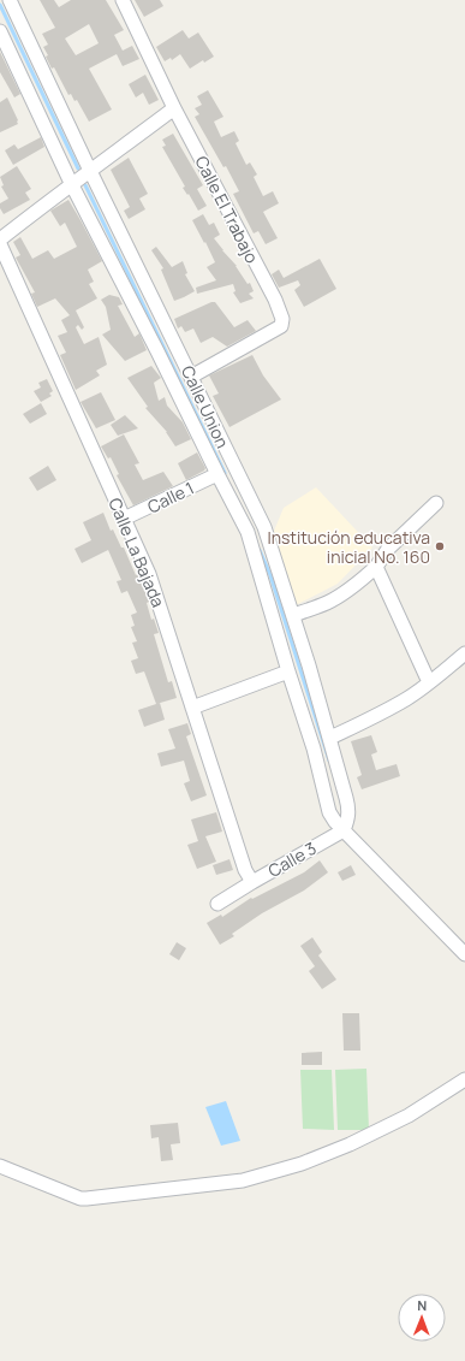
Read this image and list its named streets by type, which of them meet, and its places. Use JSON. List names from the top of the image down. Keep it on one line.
{"streets":{"street":["Calle El Trabajo","Calle Union","Calle 1","Calle La Bajada","Calle 3"]},"crossings":[["Calle El Trabajo","Calle Union"],["Calle Union","Calle 3"],["Calle 1","Calle La Bajada"],["Calle La Bajada","Calle 3"]],"places":["Institución educativa inicial No. 160"],"north":"top"}
